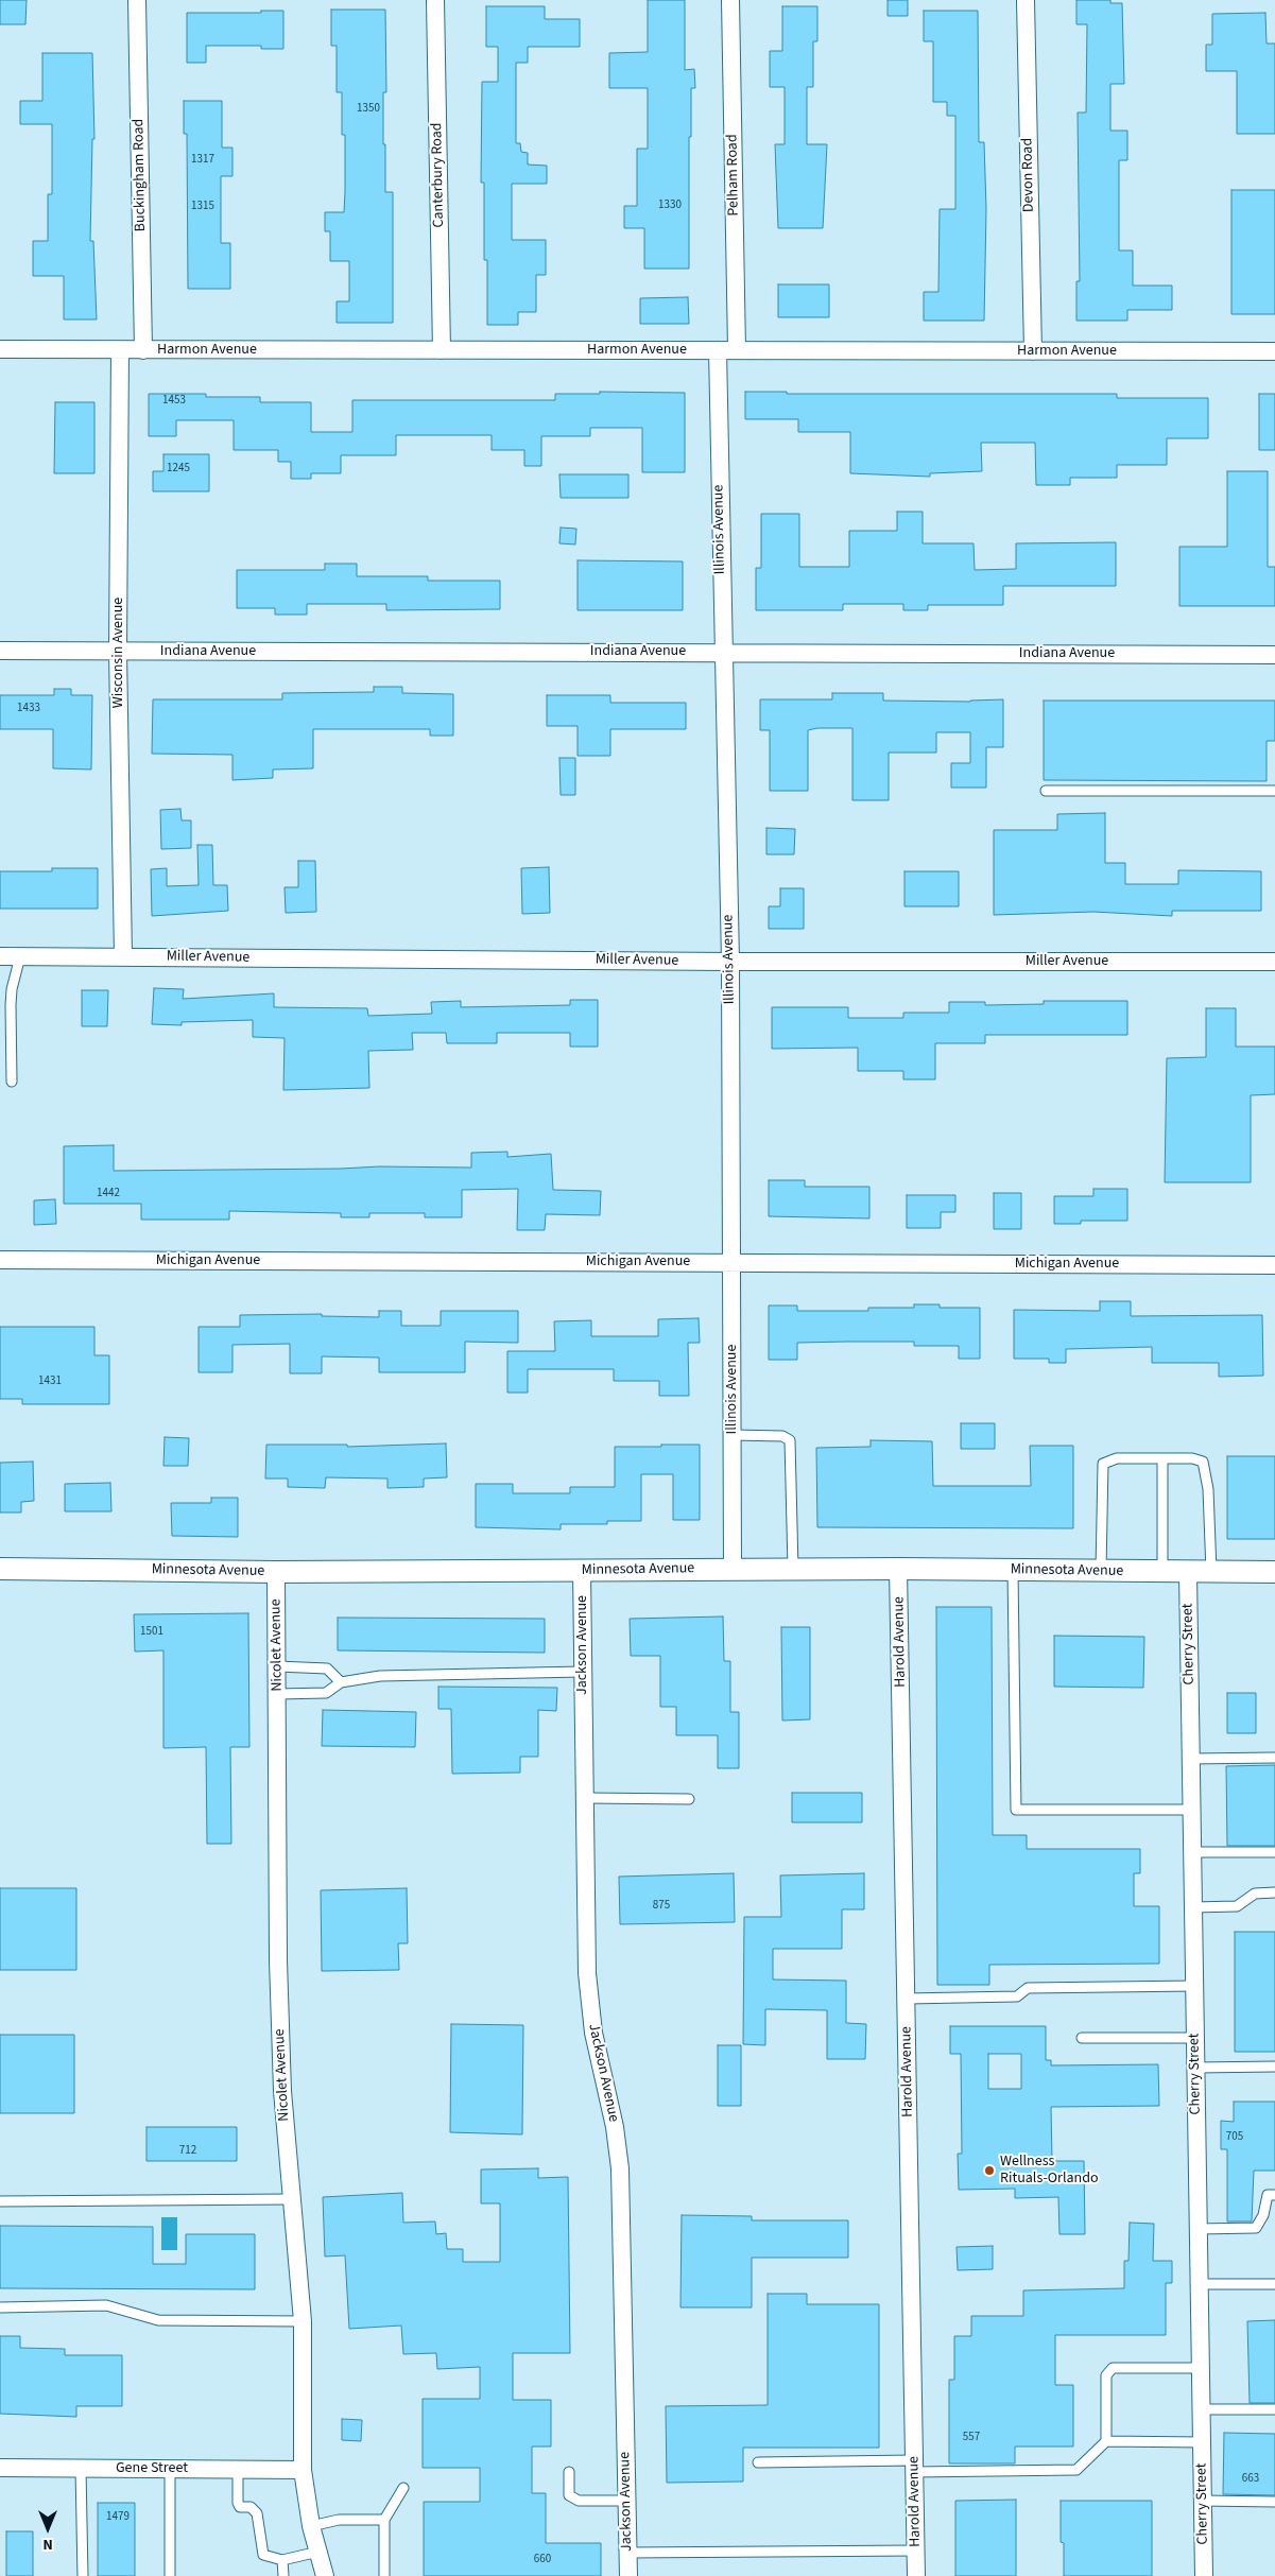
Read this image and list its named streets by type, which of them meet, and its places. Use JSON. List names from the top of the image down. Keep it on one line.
{"streets":{"street":["Buckingham Road","Canterbury Road","Pelham Road","Devon Road","Harmon Avenue","Illinois Avenue","Indiana Avenue","Wisconsin Avenue","Miller Avenue","Michigan Avenue","Minnesota Avenue","Harold Avenue","Cherry Street","Nicolet Avenue","Jackson Avenue","Gene Street"]},"crossings":[["Buckingham Road","Harmon Avenue"],["Canterbury Road","Harmon Avenue"],["Pelham Road","Harmon Avenue"],["Devon Road","Harmon Avenue"],["Harmon Avenue","Illinois Avenue"],["Harmon Avenue","Wisconsin Avenue"],["Illinois Avenue","Indiana Avenue"],["Illinois Avenue","Miller Avenue"],["Illinois Avenue","Michigan Avenue"],["Illinois Avenue","Minnesota Avenue"],["Indiana Avenue","Wisconsin Avenue"],["Wisconsin Avenue","Miller Avenue"],["Minnesota Avenue","Harold Avenue"],["Minnesota Avenue","Cherry Street"],["Minnesota Avenue","Nicolet Avenue"],["Minnesota Avenue","Jackson Avenue"],["Nicolet Avenue","Gene Street"]],"places":["Wellness Rituals-Orlando"],"house_numbers":["1350","1317","1330","1315","1453","1245","1433","1442","1431","1501","875","705","712","557","663","1479","660"],"north":"bottom"}
